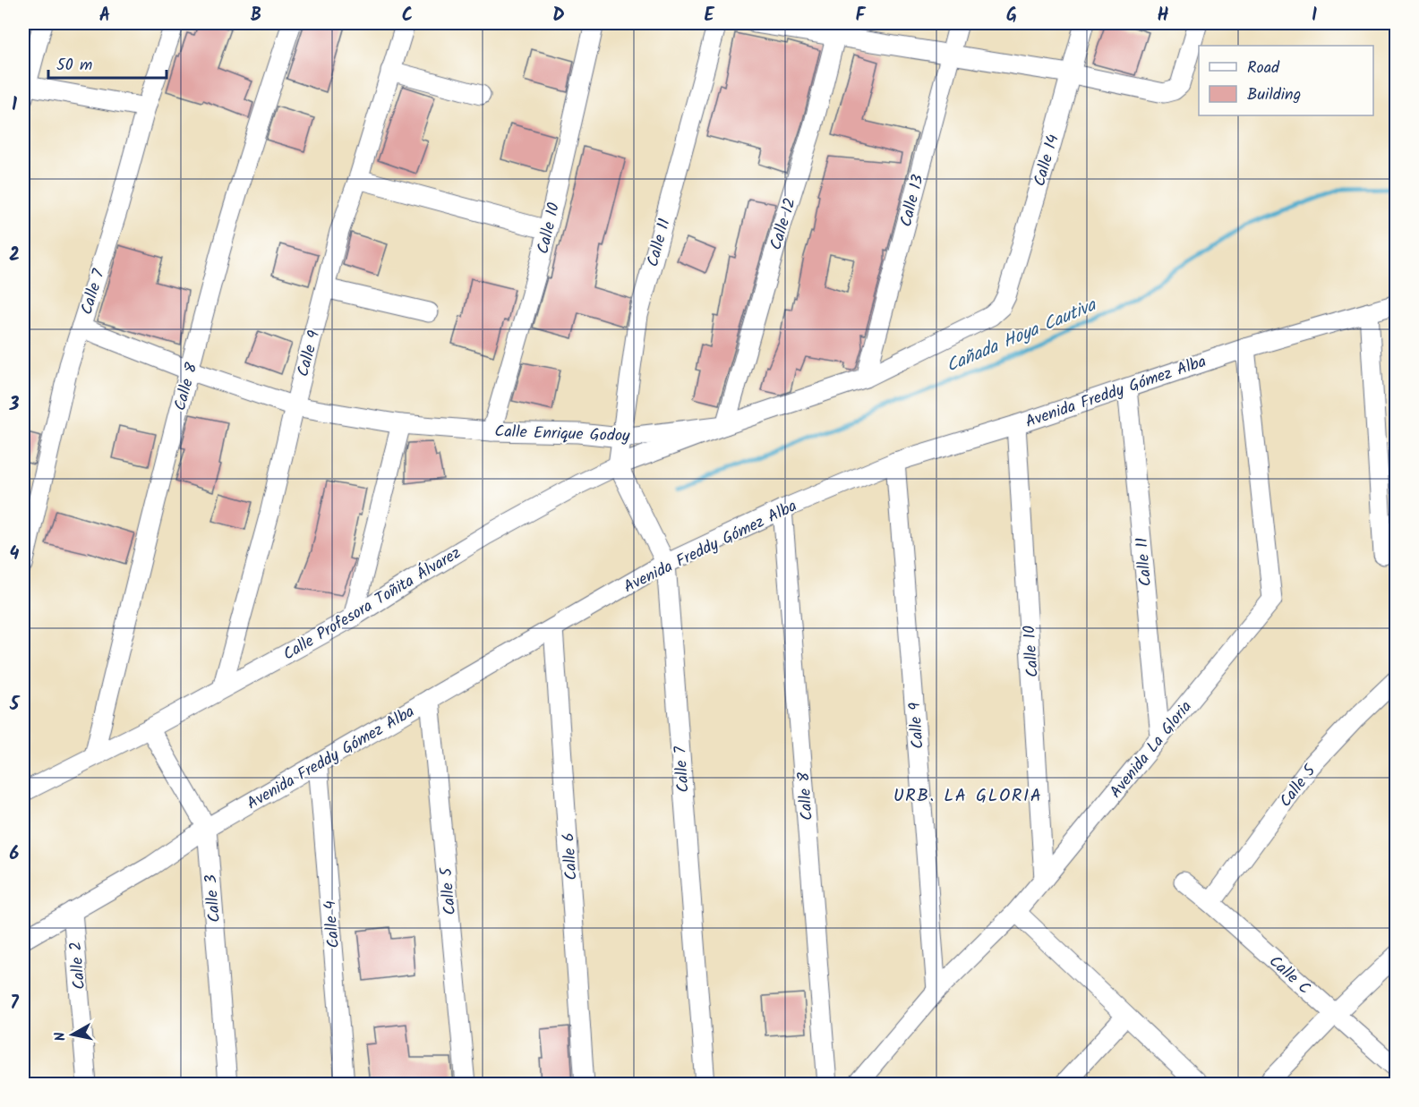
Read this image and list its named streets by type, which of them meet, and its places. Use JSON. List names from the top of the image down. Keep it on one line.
{"streets":{"street":["Calle 14","Calle 13","Calle 12","Calle 10","Calle 11","Calle 7","Calle 9","Calle 8","Avenida Freddy Gómez Alba","Calle Enrique Godoy","Calle Profesora Toñita Álvarez","Avenida La Gloria","Calle 5","Calle 6","Calle 3","Calle 4","Calle 2","Calle C"]},"crossings":[["Calle 14","Calle Enrique Godoy"],["Calle 13","Calle Enrique Godoy"],["Calle 12","Calle Enrique Godoy"],["Calle 12","Calle Profesora Toñita Álvarez"],["Calle 10","Avenida Freddy Gómez Alba"],["Calle 10","Calle Enrique Godoy"],["Calle 10","Avenida La Gloria"],["Calle 11","Calle 7"],["Calle 11","Avenida Freddy Gómez Alba"],["Calle 11","Calle Enrique Godoy"],["Calle 11","Calle Profesora Toñita Álvarez"],["Calle 11","Avenida La Gloria"],["Calle 7","Avenida Freddy Gómez Alba"],["Calle 7","Calle Enrique Godoy"],["Calle 7","Calle Profesora Toñita Álvarez"],["Calle 9","Avenida Freddy Gómez Alba"],["Calle 9","Calle Enrique Godoy"],["Calle 9","Calle Profesora Toñita Álvarez"],["Calle 9","Avenida La Gloria"],["Calle 8","Avenida Freddy Gómez Alba"],["Calle 8","Calle Enrique Godoy"],["Calle 8","Calle Profesora Toñita Álvarez"],["Avenida Freddy Gómez Alba","Avenida La Gloria"],["Avenida Freddy Gómez Alba","Calle 5"],["Avenida Freddy Gómez Alba","Calle 6"],["Avenida Freddy Gómez Alba","Calle 3"],["Avenida Freddy Gómez Alba","Calle 4"],["Avenida Freddy Gómez Alba","Calle 2"],["Calle Enrique Godoy","Calle Profesora Toñita Álvarez"],["Calle Profesora Toñita Álvarez","Calle 3"],["Calle 5","Calle C"]],"districts":["URB. LA GLORIA"],"water":["Cañada Hoya Cautiva"],"legend":["Road","Building"],"scale_bar":"50 m","north":"left","grid":{"columns":["A","B","C","D","E","F","G","H","I"],"rows":["1","2","3","4","5","6","7"]}}
